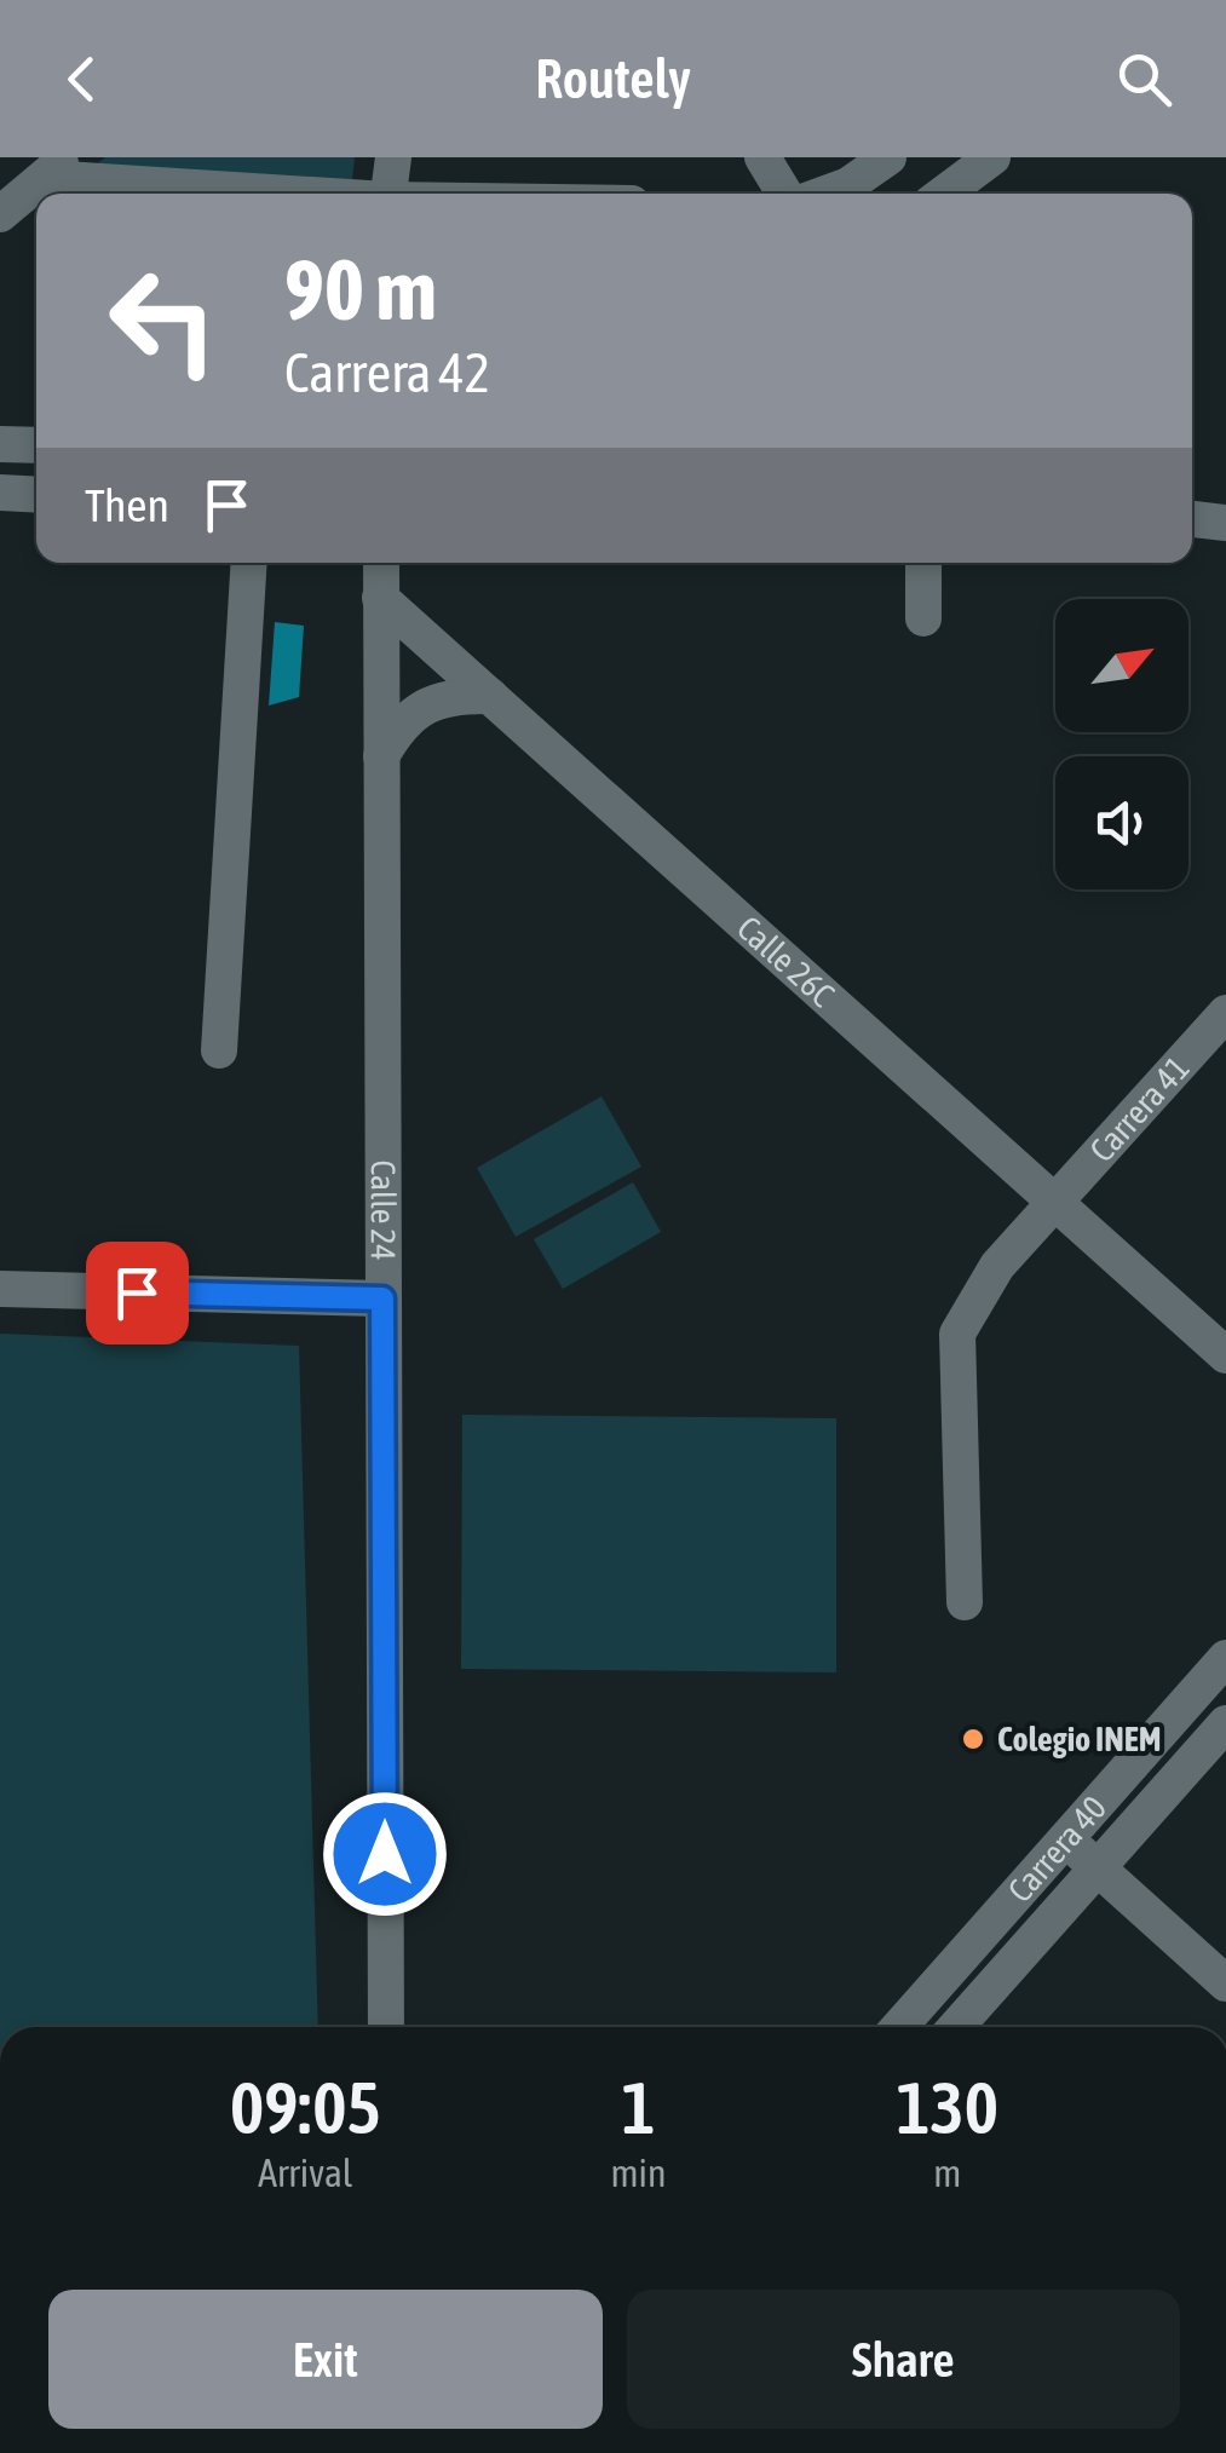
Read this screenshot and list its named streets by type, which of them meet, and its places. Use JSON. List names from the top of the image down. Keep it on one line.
{"streets":{"street":["Calle 26C","Carrera 41","Calle 24","Carrera 40"]},"crossings":[["Calle 26C","Carrera 41"],["Calle 26C","Calle 24"]],"places":["Colegio INEM"],"north":"top right","page":{"header":"Routely","turn":["90 m","Carrera 42"],"then":"Then","eta":["09:05","Arrival","1","min","130","m"],"buttons":["Exit","Share"]}}
